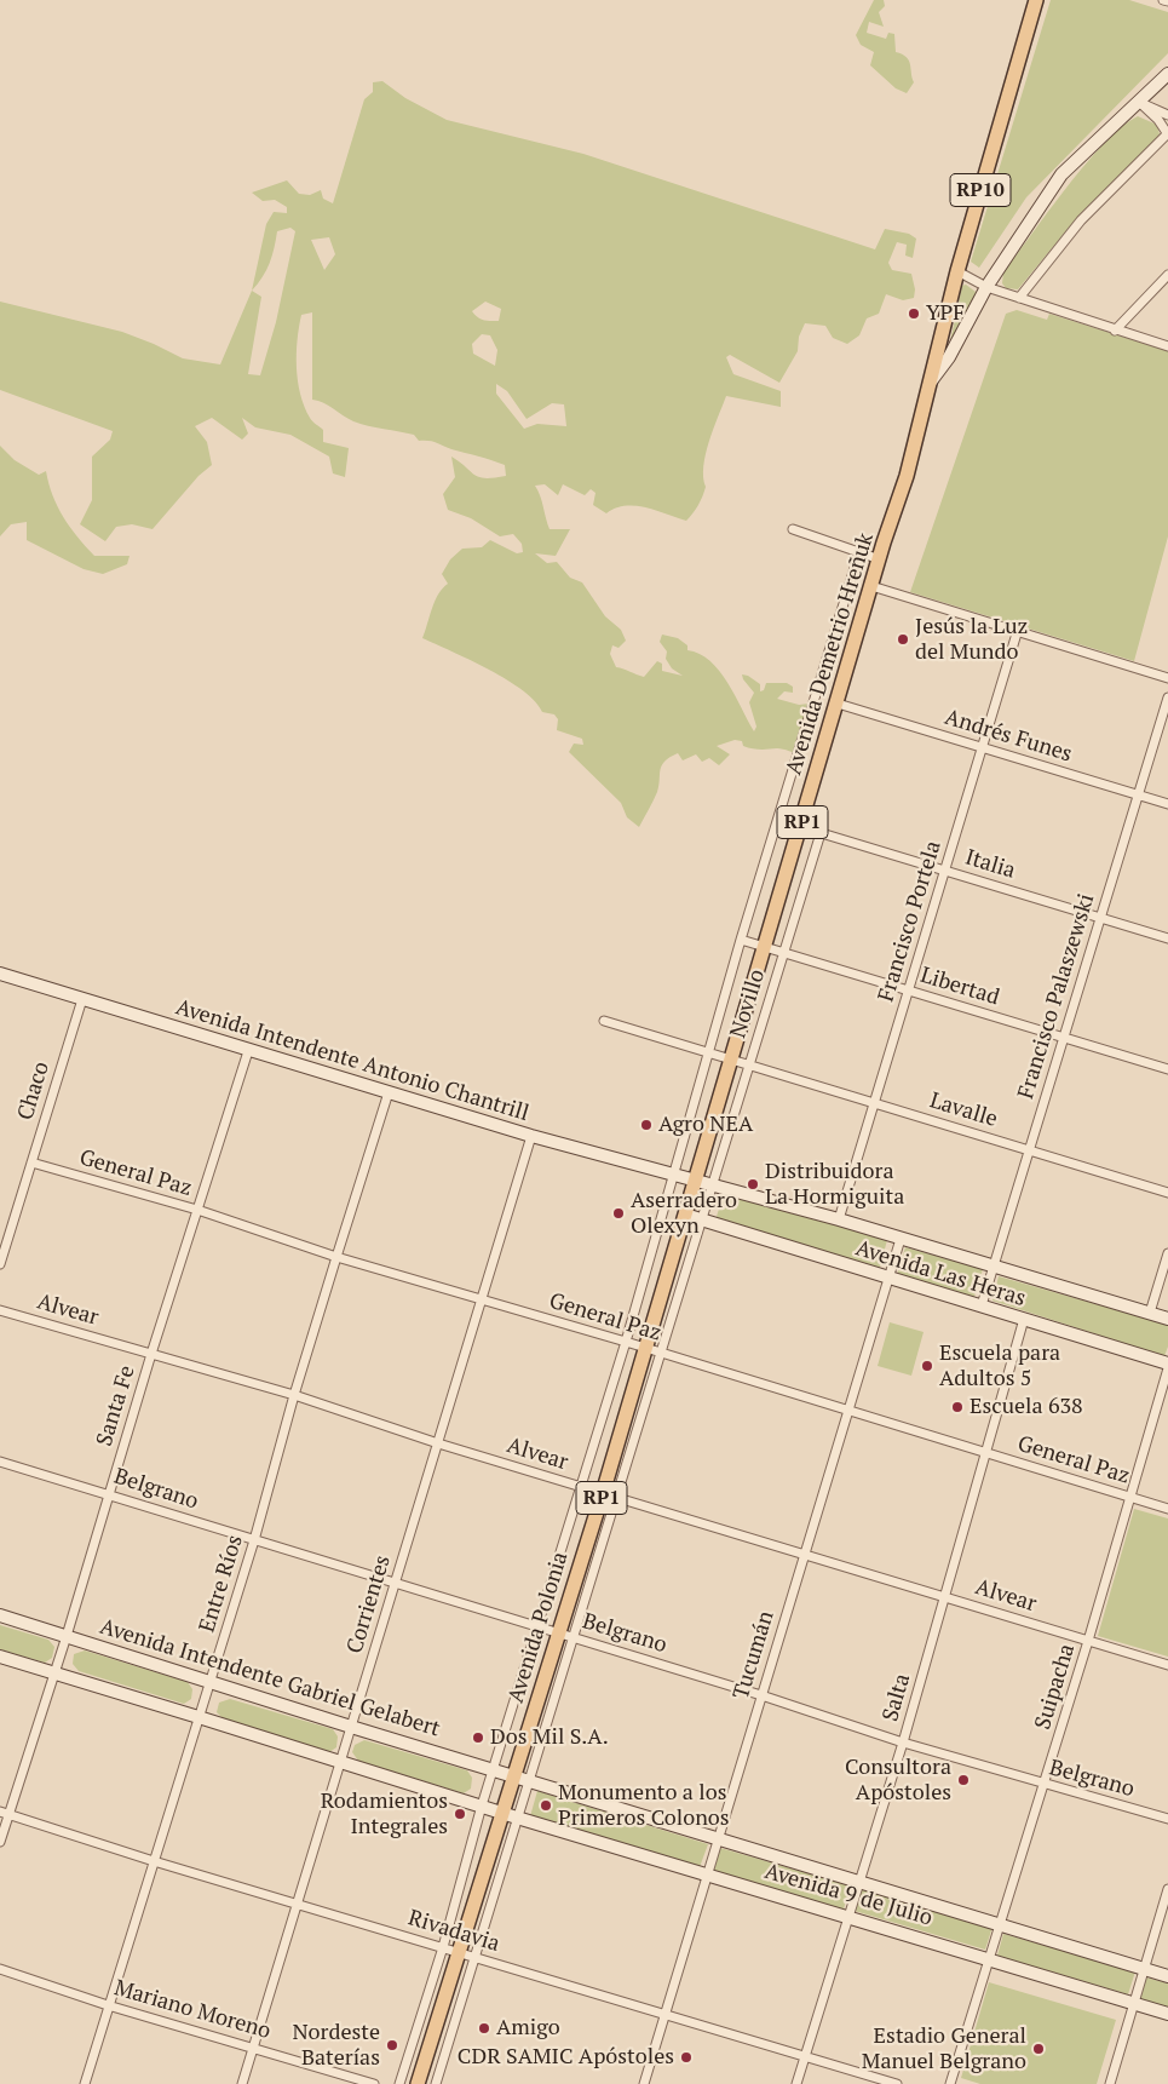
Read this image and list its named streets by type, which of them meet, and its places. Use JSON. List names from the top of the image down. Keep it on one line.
{"streets":{"main road":["RP10","Avenida Demetrio Hreñuk","RP1","Avenida Intendente Antonio Chantrill","Avenida Las Heras","Avenida Polonia","Avenida Intendente Gabriel Gelabert","Avenida 9 de Julio"],"street":["Andrés Funes","Italia","Francisco Portela","Libertad","Francisco Palaszewski","Novillo","Chaco","Lavalle","General Paz","Alvear","Santa Fe","Belgrano","Entre Ríos","Corrientes","Tucumán","Suipacha","Salta","Rivadavia","Mariano Moreno"]},"crossings":[["RP10","Avenida Demetrio Hreñuk"],["RP10","RP1"],["Avenida Demetrio Hreñuk","Andrés Funes"],["Avenida Demetrio Hreñuk","RP1"],["Avenida Demetrio Hreñuk","Italia"],["Avenida Demetrio Hreñuk","Libertad"],["Avenida Demetrio Hreñuk","Avenida Intendente Antonio Chantrill"],["Avenida Demetrio Hreñuk","Lavalle"],["Avenida Demetrio Hreñuk","Avenida Las Heras"],["Avenida Demetrio Hreñuk","Avenida Polonia"],["Andrés Funes","Francisco Portela"],["Andrés Funes","Francisco Palaszewski"],["Italia","Francisco Portela"],["Italia","Francisco Palaszewski"],["Italia","Novillo"],["Francisco Portela","Libertad"],["Francisco Portela","Lavalle"],["Francisco Portela","Avenida Las Heras"],["Libertad","Francisco Palaszewski"],["Libertad","Novillo"],["Francisco Palaszewski","Lavalle"],["Francisco Palaszewski","Avenida Las Heras"],["Novillo","Lavalle"],["Novillo","Avenida Las Heras"],["Novillo","Avenida Polonia"],["Avenida Intendente Antonio Chantrill","Chaco"],["Avenida Intendente Antonio Chantrill","Avenida Las Heras"],["Avenida Intendente Antonio Chantrill","Santa Fe"],["Avenida Intendente Antonio Chantrill","Entre Ríos"],["Avenida Intendente Antonio Chantrill","Corrientes"],["Avenida Intendente Antonio Chantrill","Avenida Polonia"],["Chaco","General Paz"],["General Paz","Santa Fe"],["General Paz","Entre Ríos"],["General Paz","Corrientes"],["General Paz","Avenida Polonia"],["General Paz","Tucumán"],["General Paz","Suipacha"],["General Paz","Salta"],["Avenida Las Heras","Avenida Polonia"],["Avenida Las Heras","Tucumán"],["Avenida Las Heras","Salta"],["Alvear","Santa Fe"],["Alvear","Entre Ríos"],["Alvear","Corrientes"],["Alvear","Avenida Polonia"],["Alvear","Tucumán"],["Alvear","Suipacha"],["Alvear","Salta"],["Santa Fe","Belgrano"],["Santa Fe","Avenida Intendente Gabriel Gelabert"],["Santa Fe","Rivadavia"],["Belgrano","Entre Ríos"],["Belgrano","Corrientes"],["Belgrano","Avenida Polonia"],["Belgrano","Tucumán"],["Belgrano","Suipacha"],["Belgrano","Salta"],["Entre Ríos","Avenida Intendente Gabriel Gelabert"],["Entre Ríos","Rivadavia"],["Entre Ríos","Mariano Moreno"],["Corrientes","Avenida Intendente Gabriel Gelabert"],["Corrientes","Rivadavia"],["Corrientes","Mariano Moreno"],["Avenida Polonia","Avenida Intendente Gabriel Gelabert"],["Avenida Polonia","Avenida 9 de Julio"],["Avenida Polonia","Rivadavia"],["Tucumán","Avenida 9 de Julio"],["Tucumán","Rivadavia"],["Avenida Intendente Gabriel Gelabert","Avenida 9 de Julio"],["Suipacha","Avenida 9 de Julio"],["Salta","Avenida 9 de Julio"],["Salta","Rivadavia"]],"places":["YPF","Jesús la Luz del Mundo","Agro NEA","Distribuidora La Hormiguita","Aserradero Olexyn","Escuela para Adultos 5","Escuela 638","Dos Mil S.A.","Consultora Apóstoles","Monumento a los Primeros Colonos","Rodamientos Integrales","Amigo","Nordeste Baterías","Estadio General Manuel Belgrano","CDR SAMIC Apóstoles"]}
